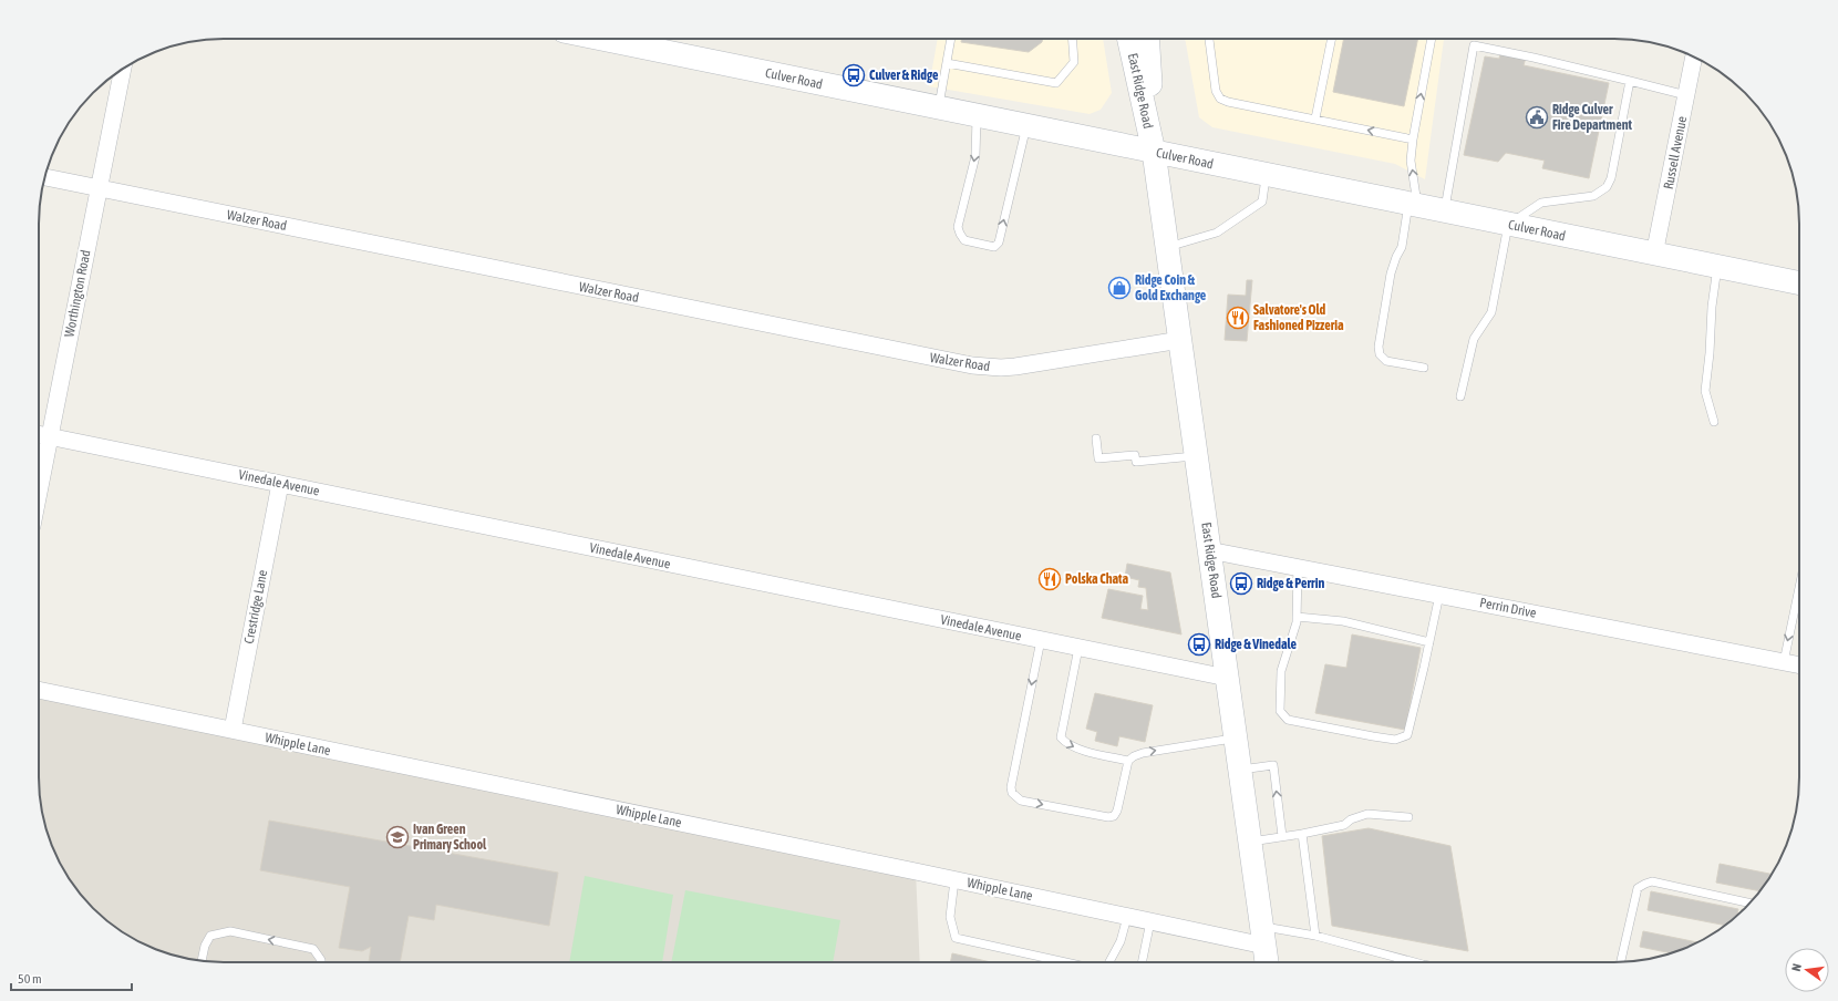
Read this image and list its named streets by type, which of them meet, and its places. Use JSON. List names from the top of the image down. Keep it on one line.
{"streets":{"main road":["Culver Road","East Ridge Road"],"street":["Russell Avenue","Walzer Road","Worthington Road","Vinedale Avenue","Crestridge Lane","Perrin Drive","Whipple Lane"]},"crossings":[["Culver Road","East Ridge Road"],["Culver Road","Russell Avenue"],["East Ridge Road","Walzer Road"],["East Ridge Road","Vinedale Avenue"],["East Ridge Road","Perrin Drive"],["East Ridge Road","Whipple Lane"],["Walzer Road","Worthington Road"],["Worthington Road","Vinedale Avenue"],["Vinedale Avenue","Crestridge Lane"],["Crestridge Lane","Whipple Lane"]],"places":{"bus stop":["Culver & Ridge","Ridge & Perrin","Ridge & Vinedale"],"public building":["Ridge Culver Fire Department"],"shop":["Ridge Coin & Gold Exchange"],"restaurant":["Salvatore's Old Fashioned Pizzeria","Polska Chata"],"school or university":["Ivan Green Primary School"]},"scale_bar":"50 m","north":"left"}
